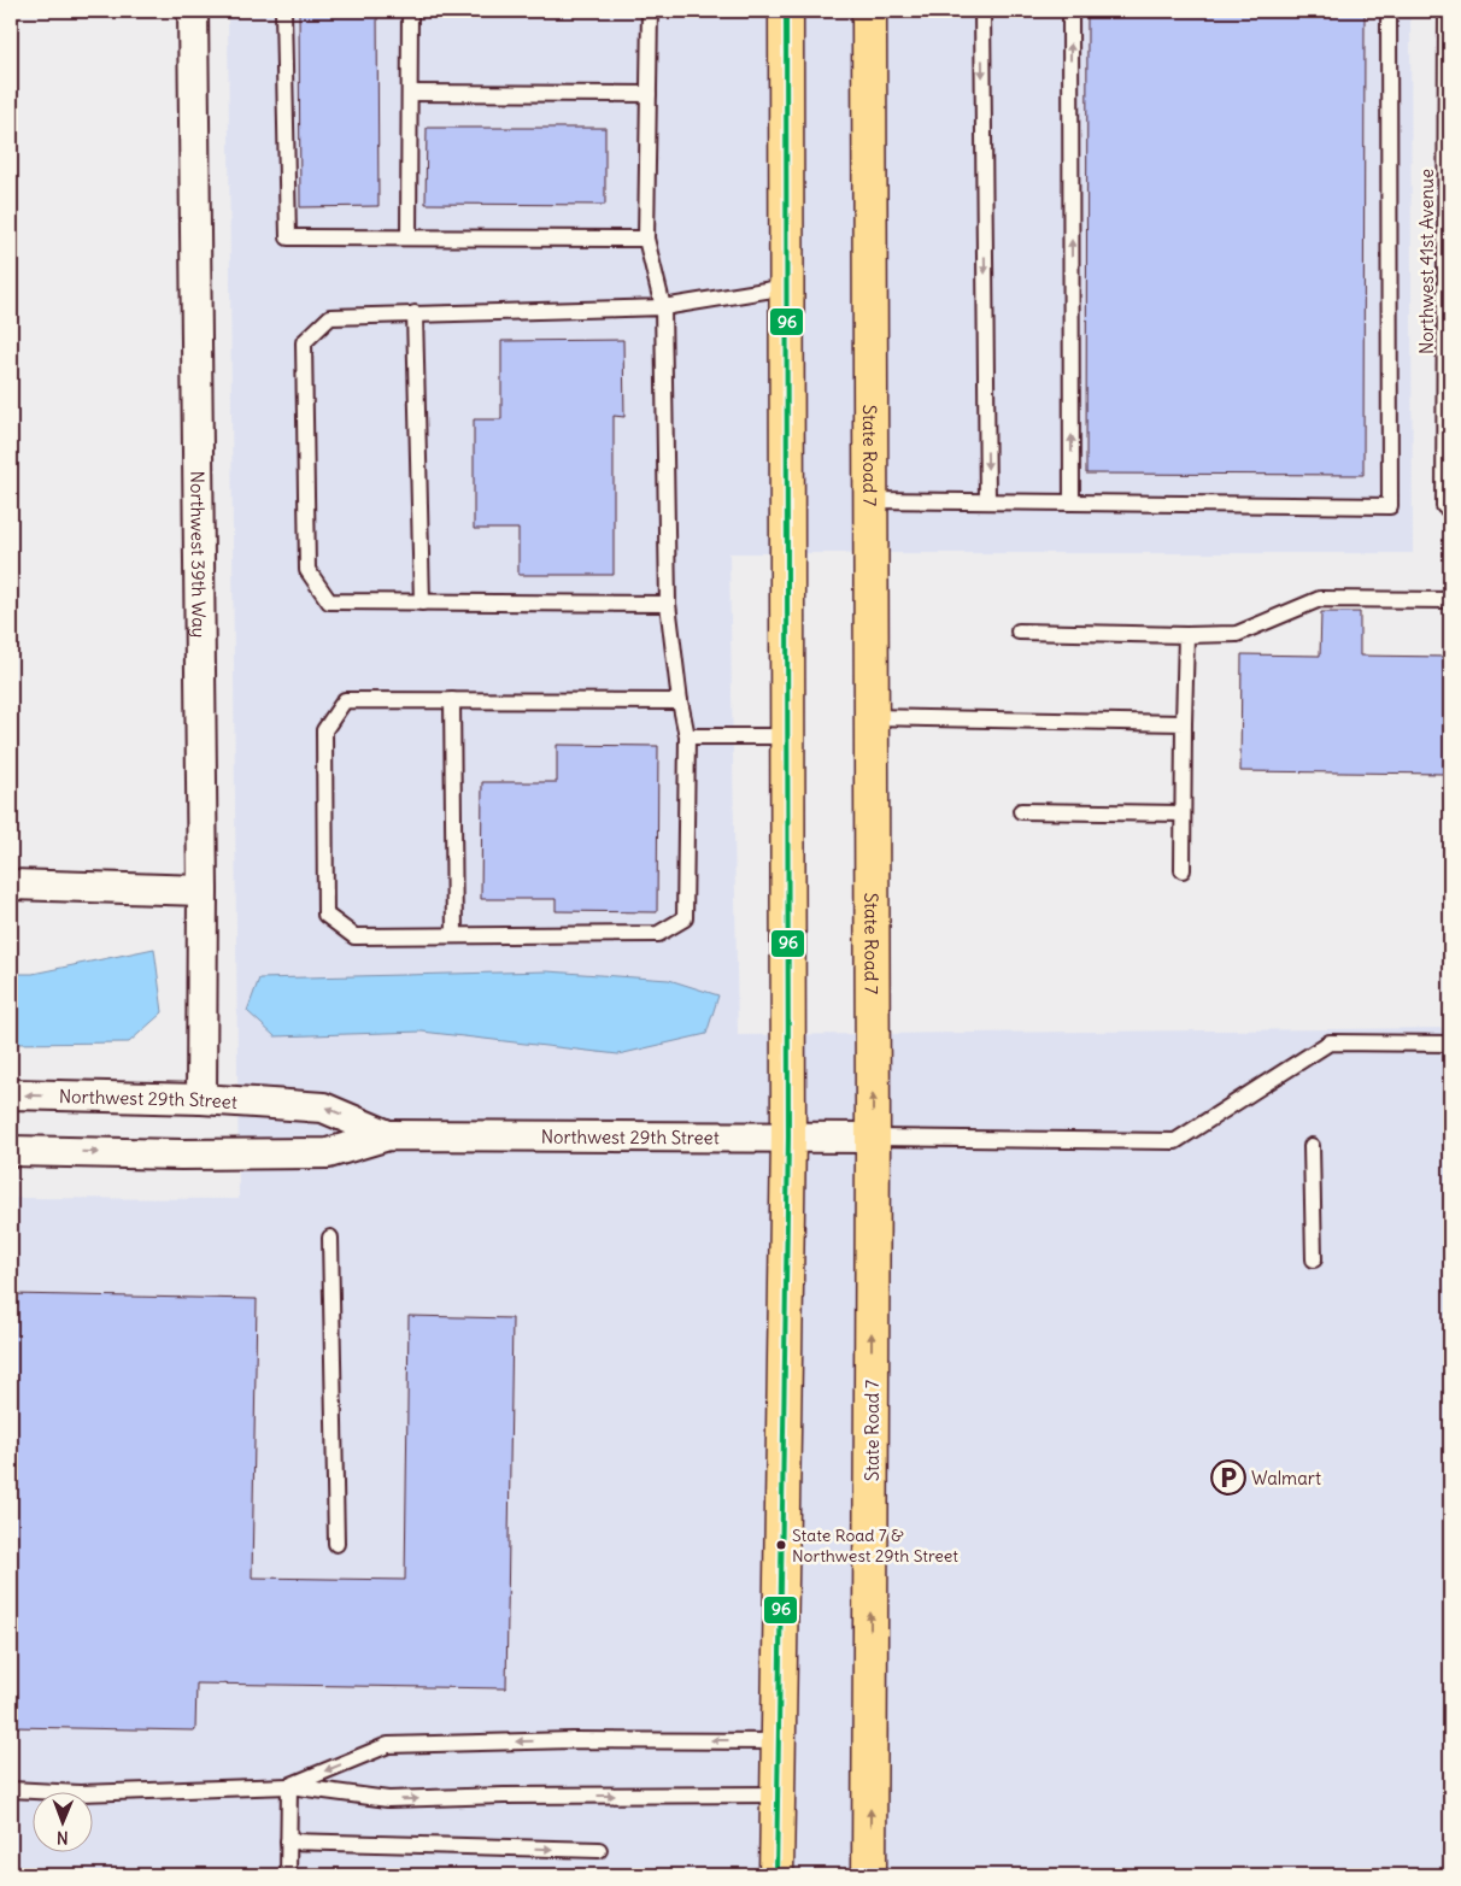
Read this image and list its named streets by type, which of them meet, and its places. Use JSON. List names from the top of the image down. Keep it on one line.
{"streets":{"main road":["State Road 7"],"street":["Northwest 39th Way","Northwest 29th Street"],"lane":["Northwest 41st Avenue"]},"crossings":[["State Road 7","Northwest 29th Street"],["Northwest 39th Way","Northwest 29th Street"]],"places":{"parking":["Walmart"],"other":["State Road 7 & Northwest 29th Street"]},"lines":["transit line 96"],"north":"bottom"}
